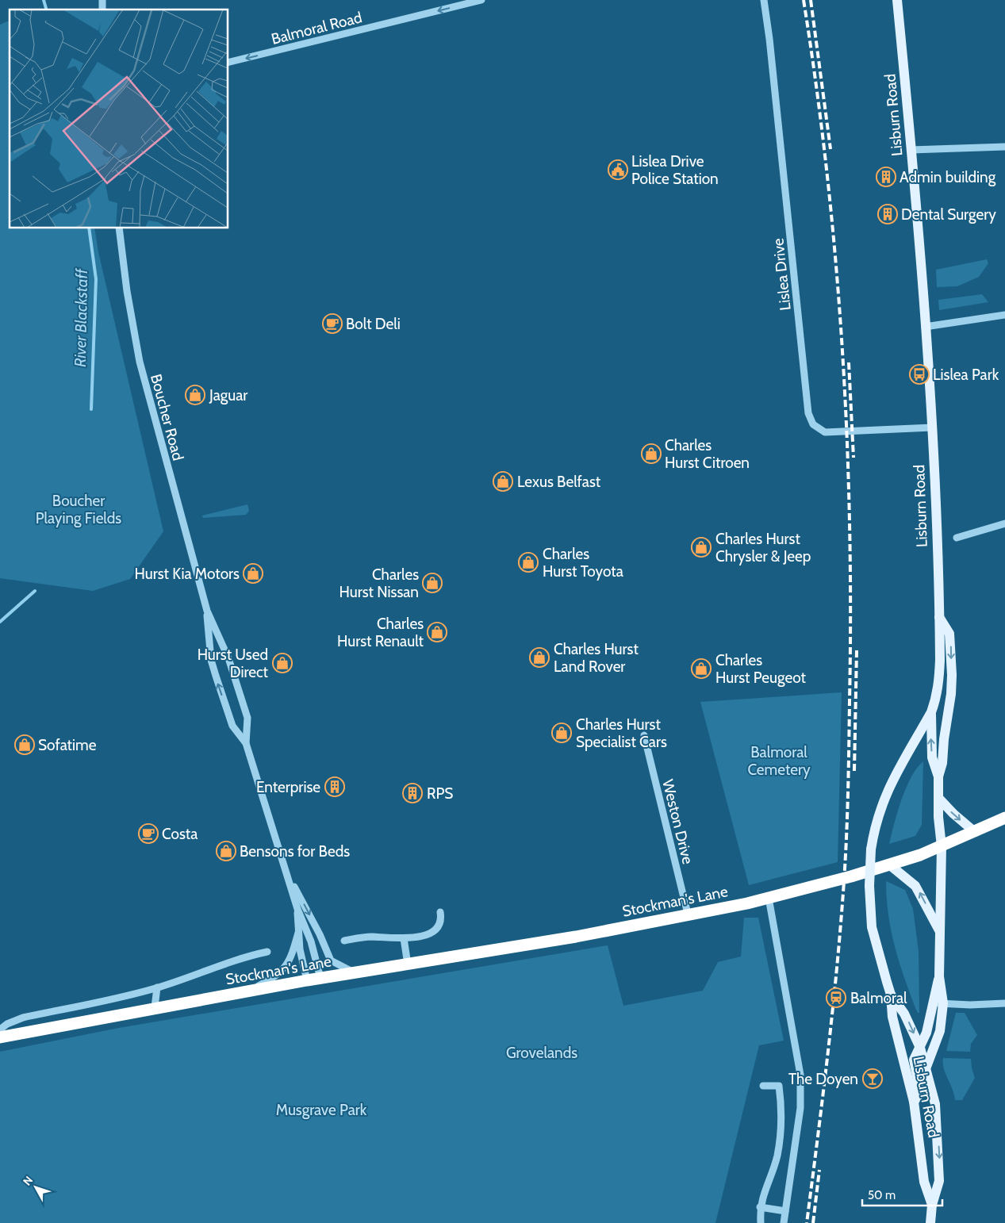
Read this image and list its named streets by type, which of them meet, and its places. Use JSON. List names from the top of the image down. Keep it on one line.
{"streets":{"highway":["Stockman's Lane"],"main road":["Lisburn Road"],"street":["Balmoral Road","Lislea Drive","Boucher Road","Weston Drive"]},"crossings":[["Lisburn Road","Lislea Drive"],["Boucher Road","Stockman's Lane"],["Weston Drive","Stockman's Lane"]],"one_way":["Balmoral Road"],"water":["River Blackstaff"],"parks":["Boucher Playing Fields","Balmoral Cemetery","Grovelands","Musgrave Park"],"places":{"public building":["Lislea Drive Police Station"],"building":["Admin building","Dental Surgery","Enterprise","RPS"],"cafe":["Bolt Deli","Costa"],"bus stop":["Lislea Park"],"shop":["Jaguar","Charles Hurst Citroen","Lexus Belfast","Charles Hurst Chrysler & Jeep","Charles Hurst Toyota","Hurst Kia Motors","Charles Hurst Nissan","Charles Hurst Renault","Charles Hurst Land Rover","Hurst Used Direct","Charles Hurst Peugeot","Charles Hurst Specialist Cars","Sofatime","Bensons for Beds"],"station":["Balmoral"],"bar":["The Doyen"]},"scale_bar":"50 m","north":"top left"}
